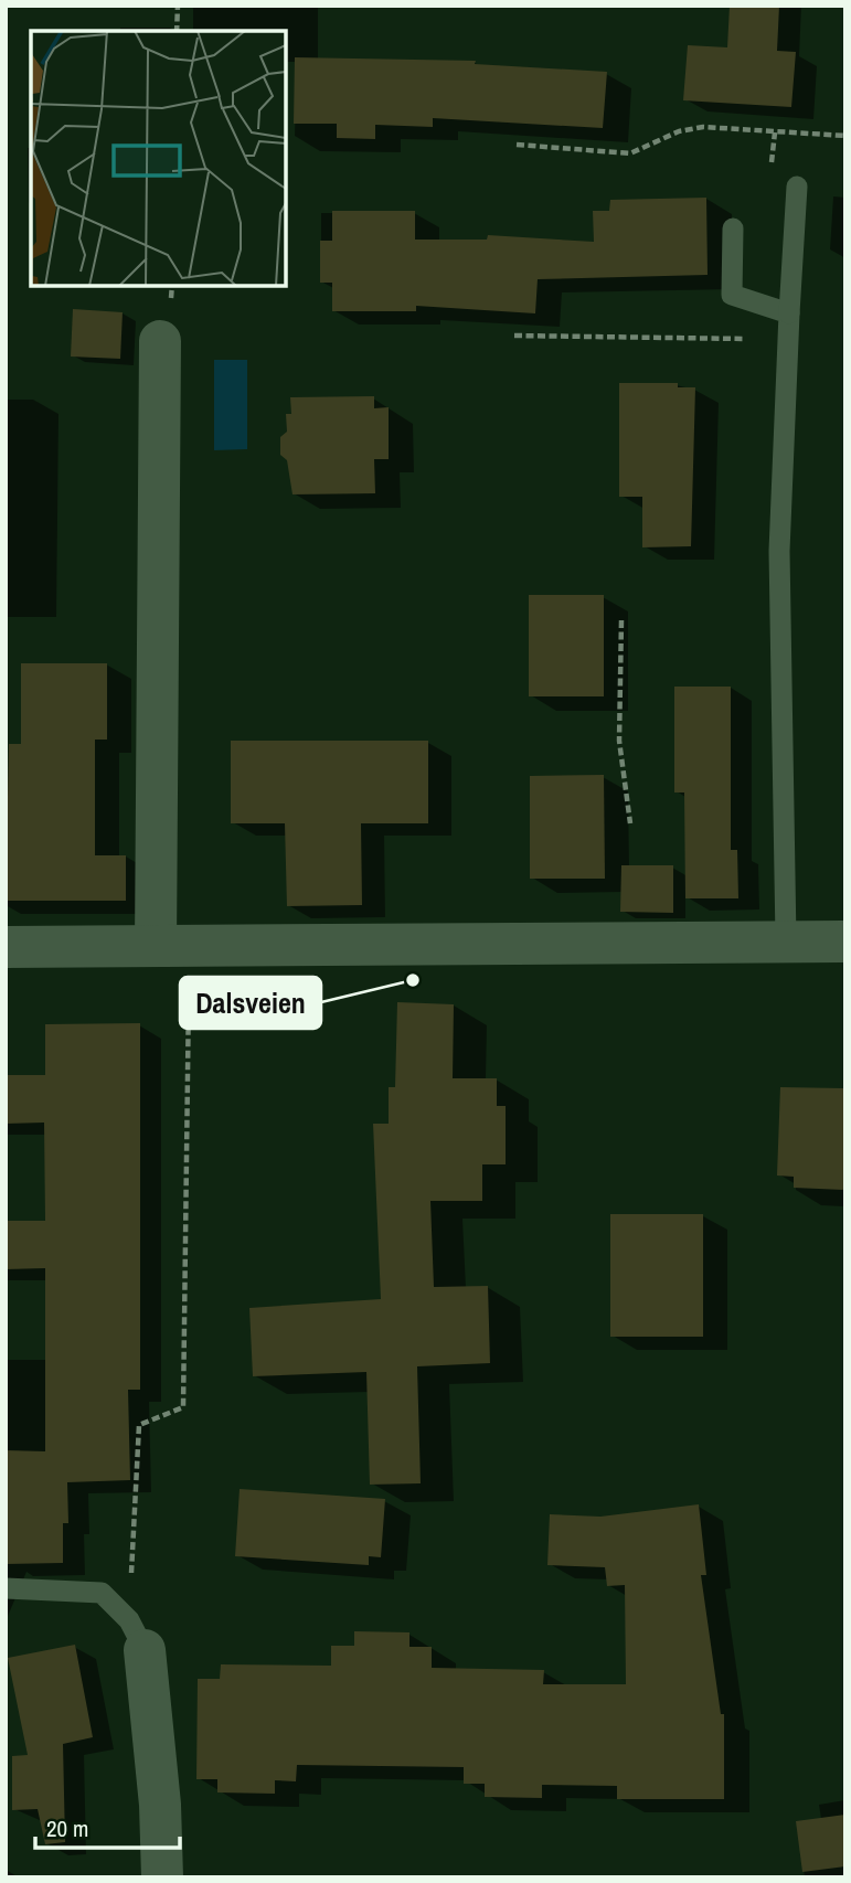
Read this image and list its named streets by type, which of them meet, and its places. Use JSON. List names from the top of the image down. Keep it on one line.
{"places":["Dalsveien"],"scale_bar":"20 m"}
